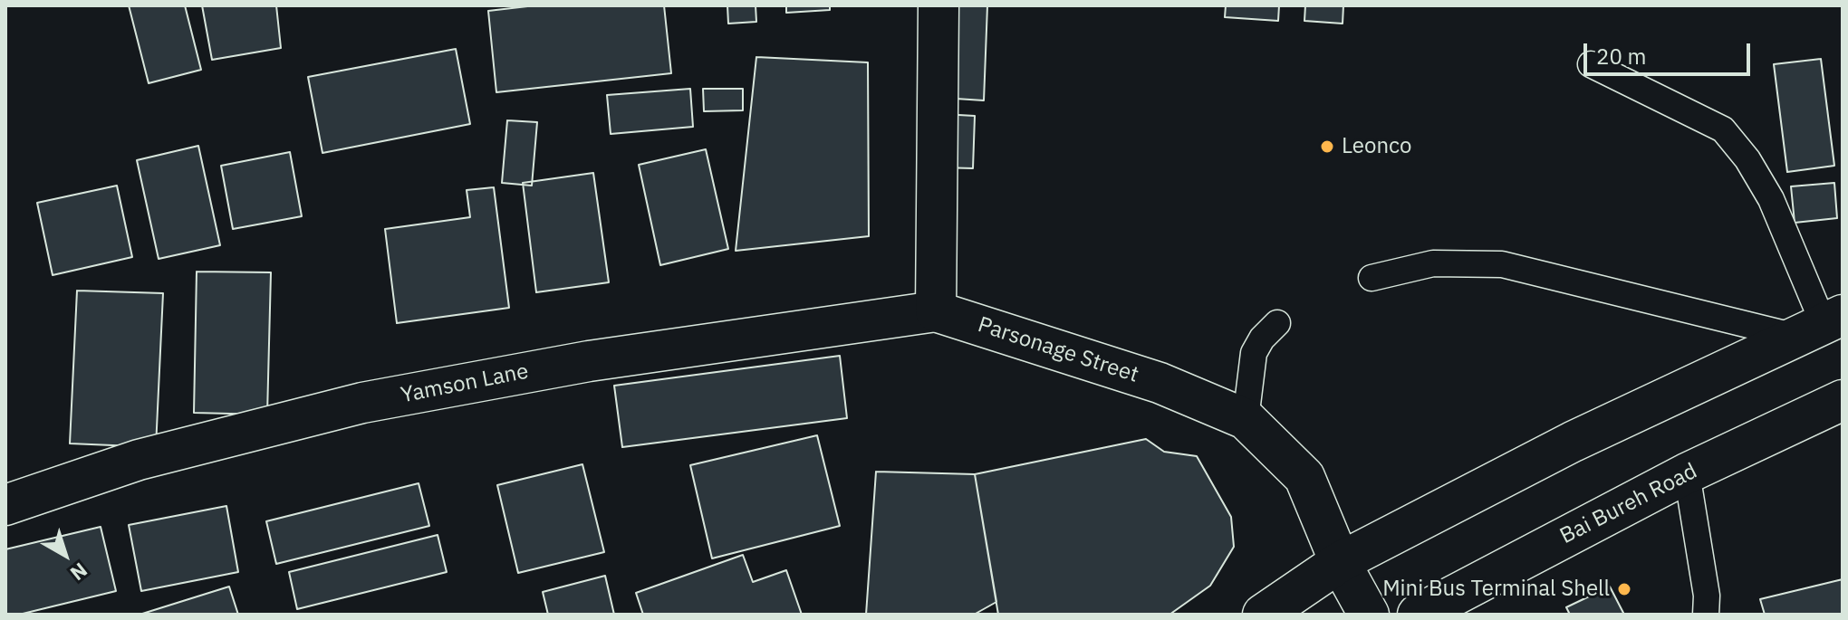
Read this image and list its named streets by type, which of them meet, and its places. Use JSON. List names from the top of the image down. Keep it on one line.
{"streets":{"main road":["Parsonage Street","Yamson Lane","Bai Bureh Road"]},"crossings":[["Parsonage Street","Yamson Lane"]],"places":["Leonco","Mini Bus Terminal Shell"],"scale_bar":"20 m","north":"bottom right"}
